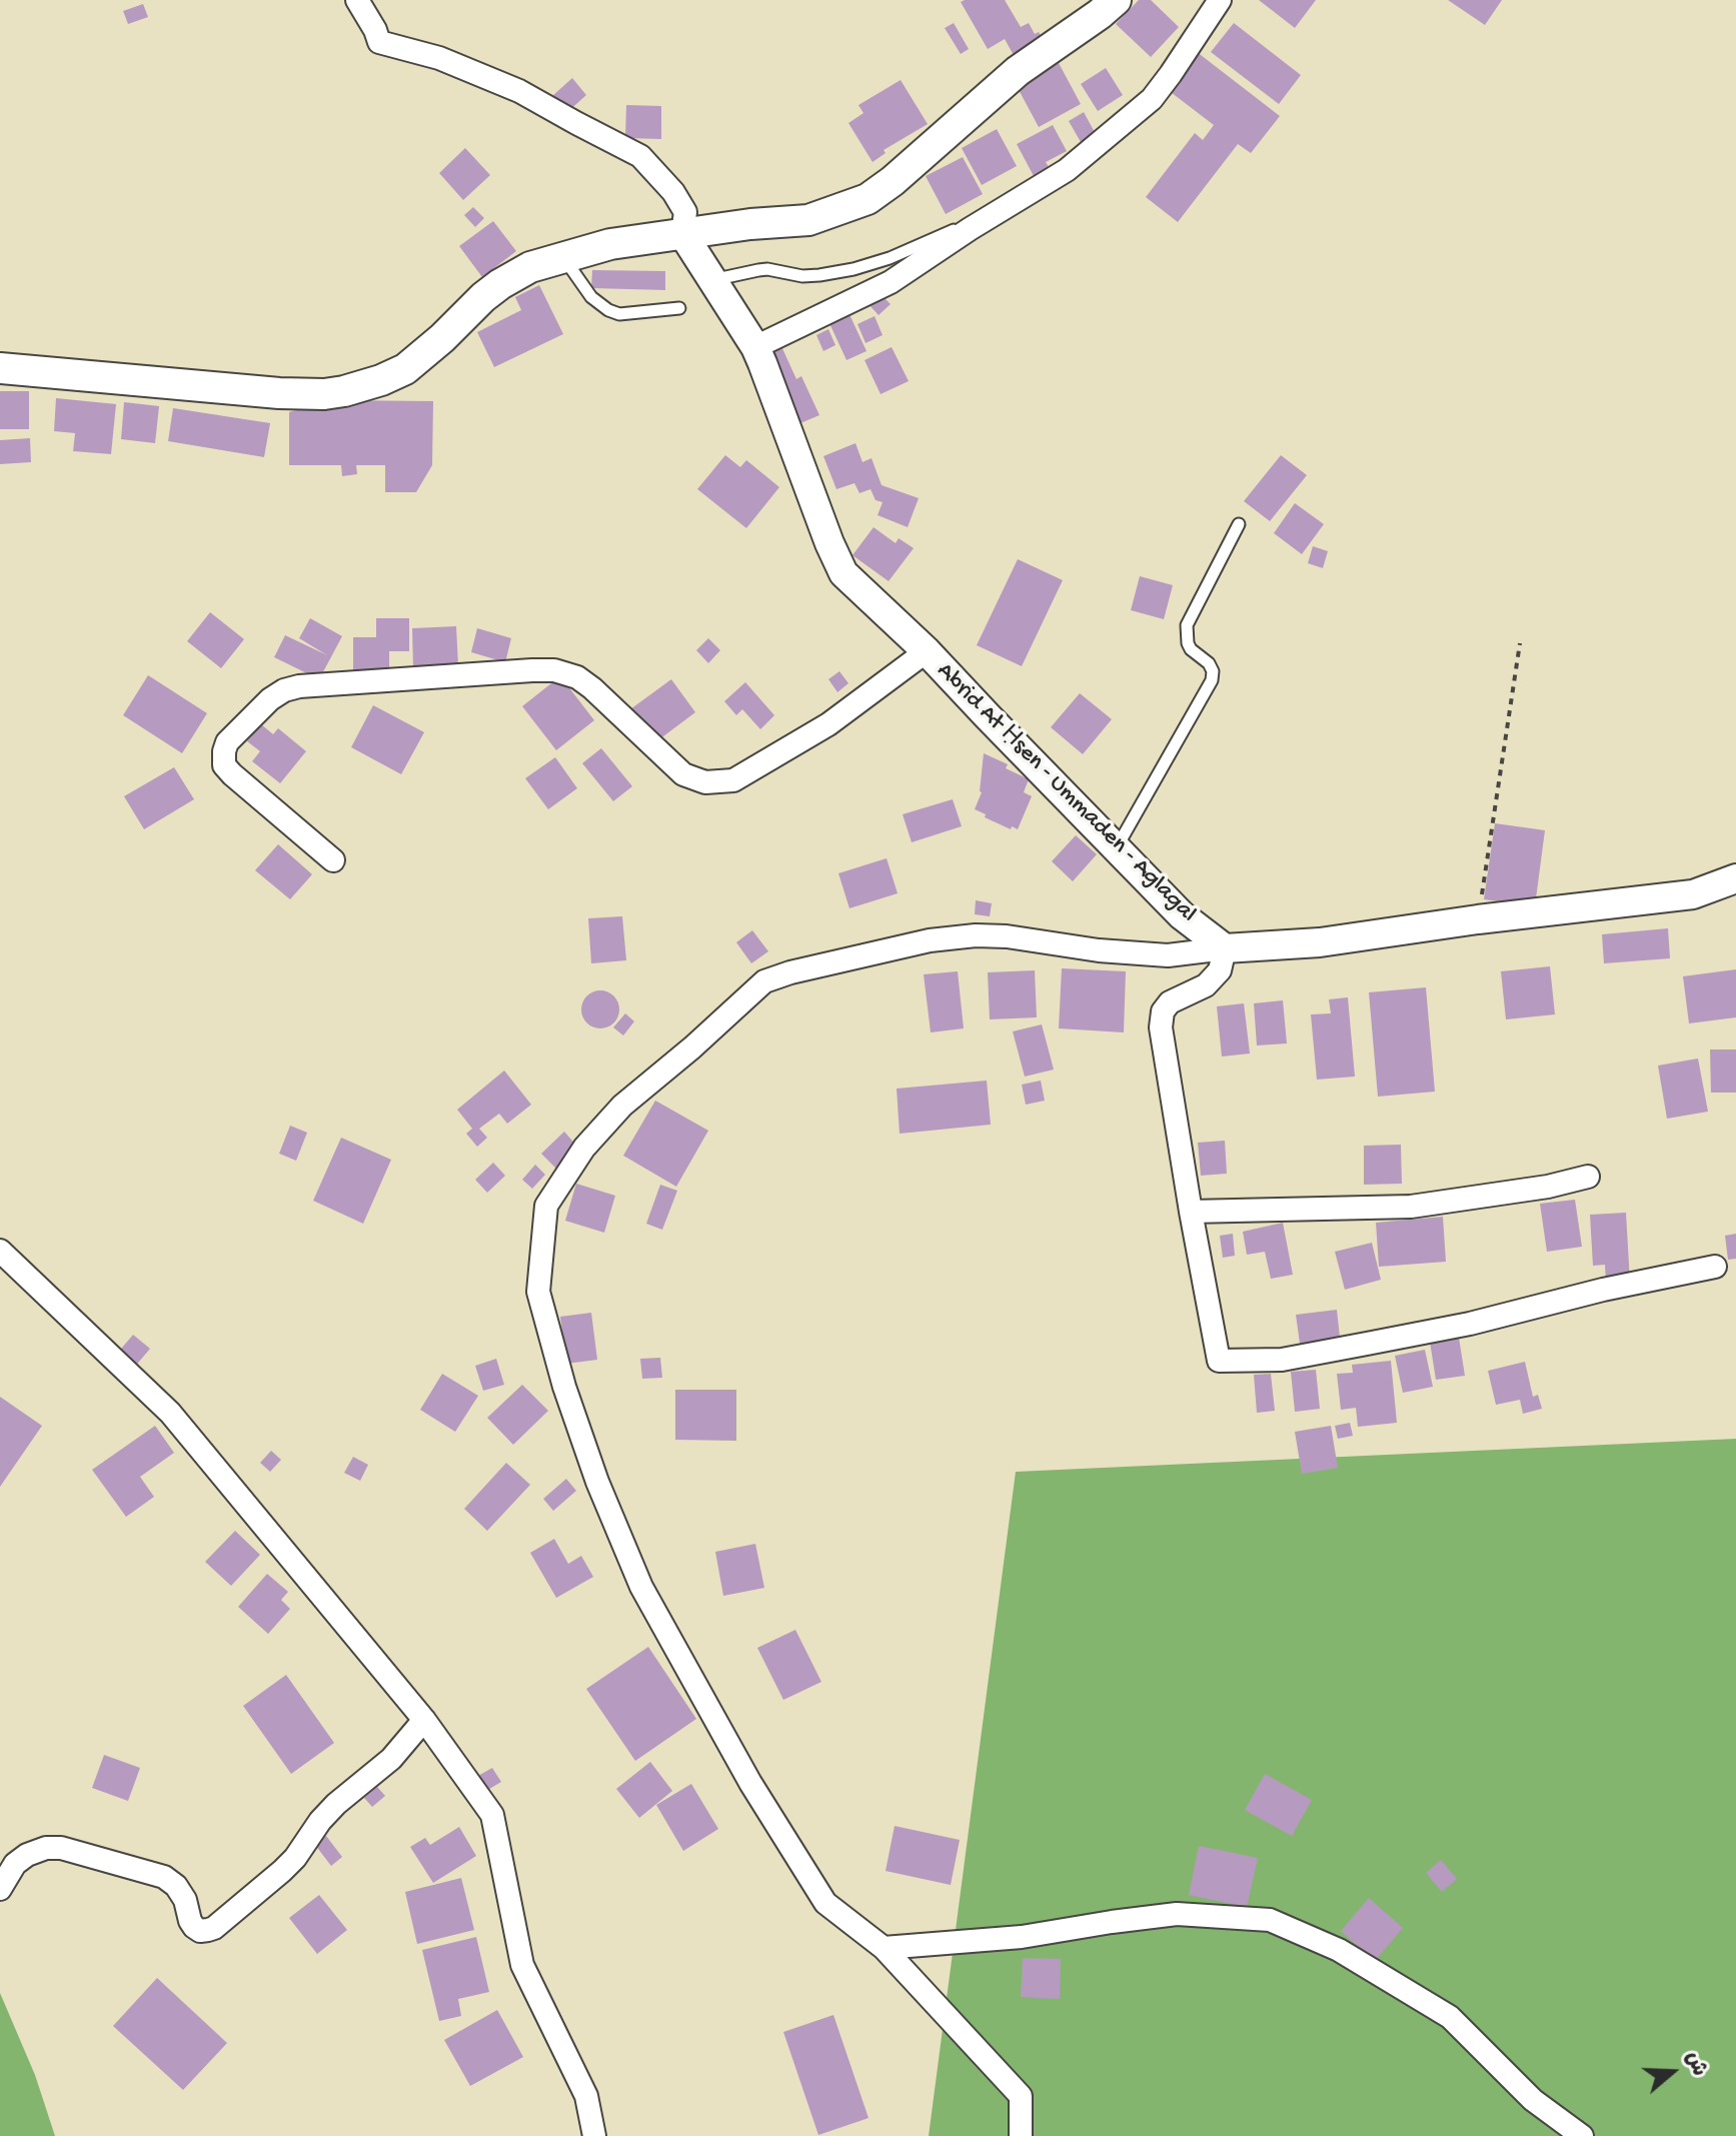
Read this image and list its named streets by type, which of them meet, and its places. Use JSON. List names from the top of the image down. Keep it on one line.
{"streets":{"street":["Abrid At Ḥsen - Ummaden - Aglagal"]},"north":"right"}
